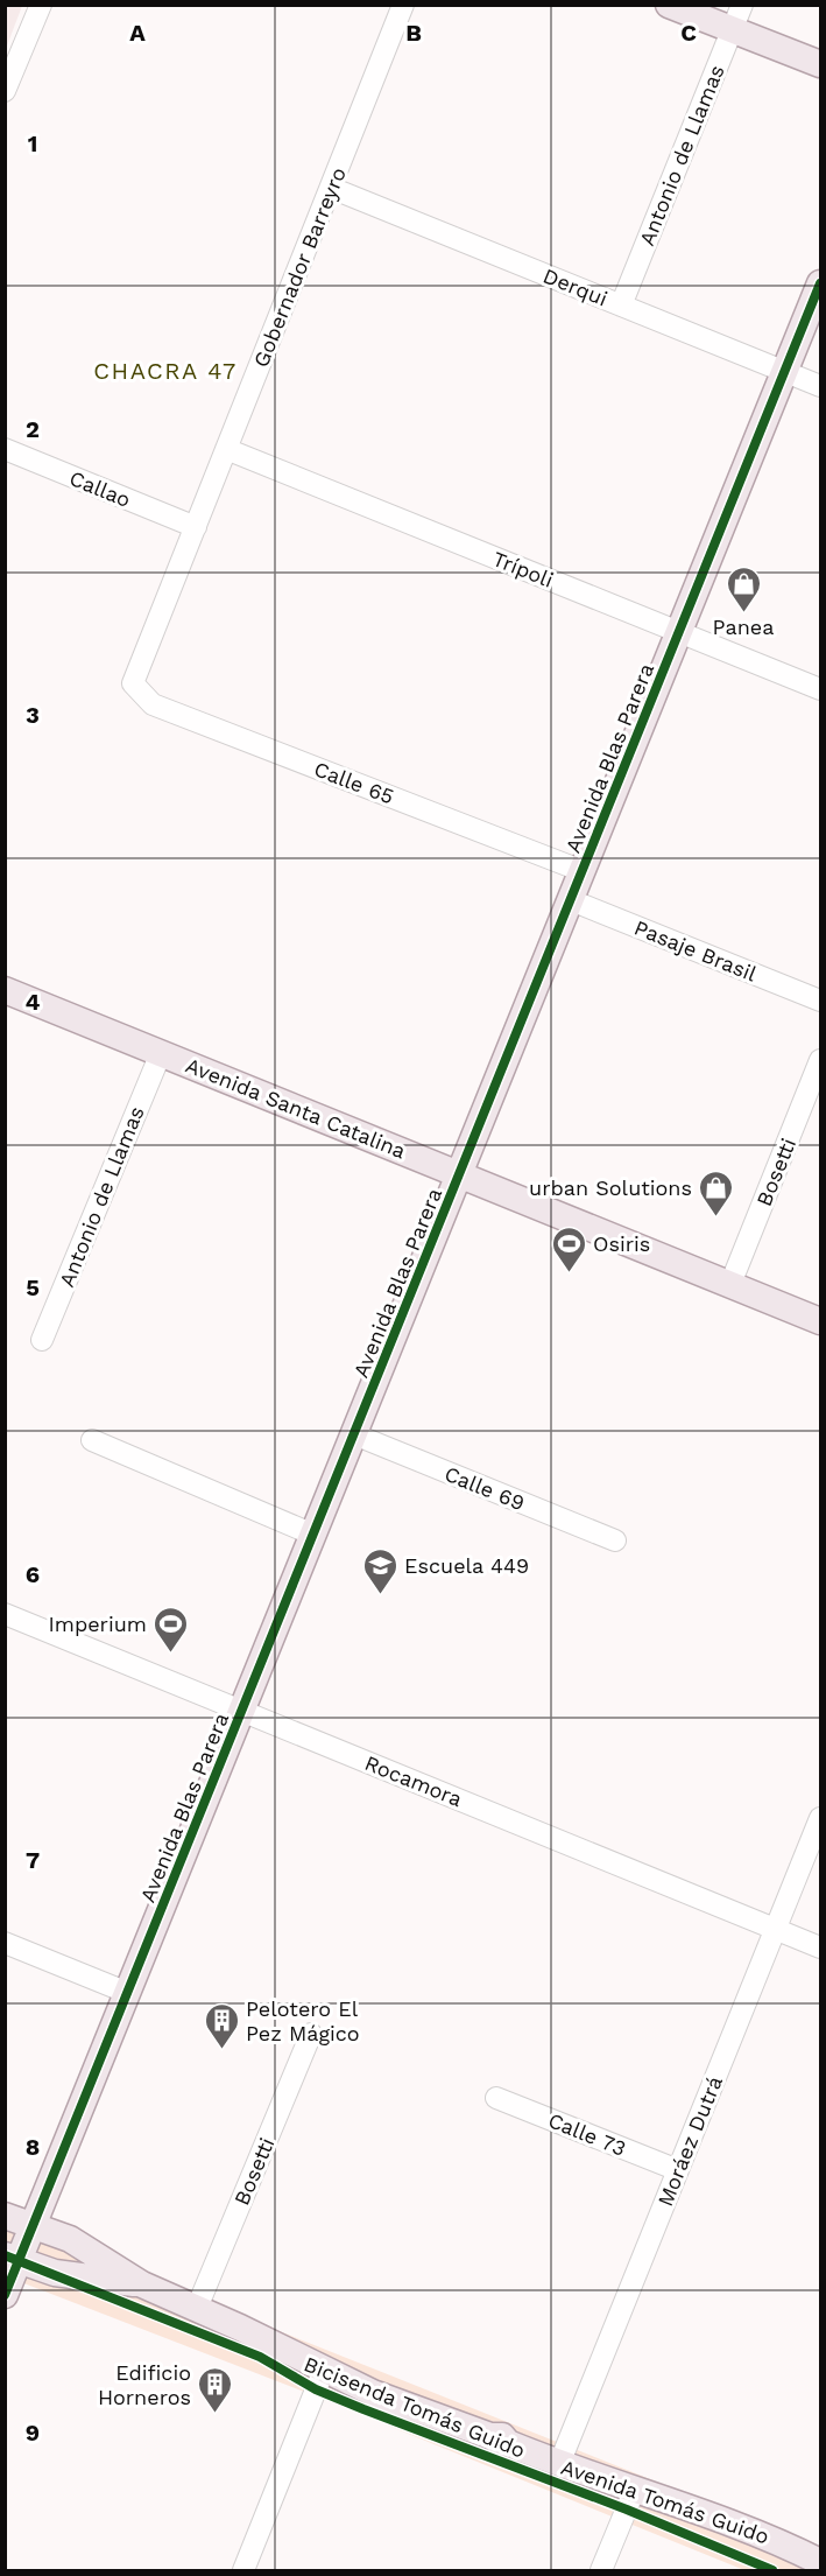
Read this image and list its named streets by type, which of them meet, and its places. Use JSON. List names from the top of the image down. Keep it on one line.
{"streets":{"main road":["Avenida Blas Parera","Avenida Santa Catalina","Avenida Tomás Guido"],"street":["Antonio de Llamas","Gobernador Barreyro","Derqui","Callao","Trípoli","Calle 65","Pasaje Brasil","Bosetti","Calle 69","Rocamora","Calle 73","Moráez Dutrá"],"cycle path":["Bicisenda Tomás Guido"]},"crossings":[["Antonio de Llamas","Derqui"],["Antonio de Llamas","Avenida Santa Catalina"],["Gobernador Barreyro","Derqui"],["Gobernador Barreyro","Callao"],["Gobernador Barreyro","Trípoli"],["Gobernador Barreyro","Calle 65"],["Derqui","Avenida Blas Parera"],["Trípoli","Avenida Blas Parera"],["Avenida Blas Parera","Calle 65"],["Avenida Blas Parera","Pasaje Brasil"],["Avenida Blas Parera","Avenida Santa Catalina"],["Avenida Blas Parera","Calle 69"],["Avenida Blas Parera","Rocamora"],["Avenida Blas Parera","Avenida Tomás Guido"],["Avenida Santa Catalina","Bosetti"],["Bosetti","Avenida Tomás Guido"],["Rocamora","Moráez Dutrá"],["Calle 73","Moráez Dutrá"],["Moráez Dutrá","Avenida Tomás Guido"]],"districts":["CHACRA 47"],"places":{"shop":["Panea","urban Solutions"],"sports":["Osiris","Imperium"],"school or university":["Escuela 449"],"building":["Pelotero El Pez Mágico","Edificio Horneros"]},"grid":{"columns":["A","B","C"],"rows":["1","2","3","4","5","6","7","8","9"]}}
